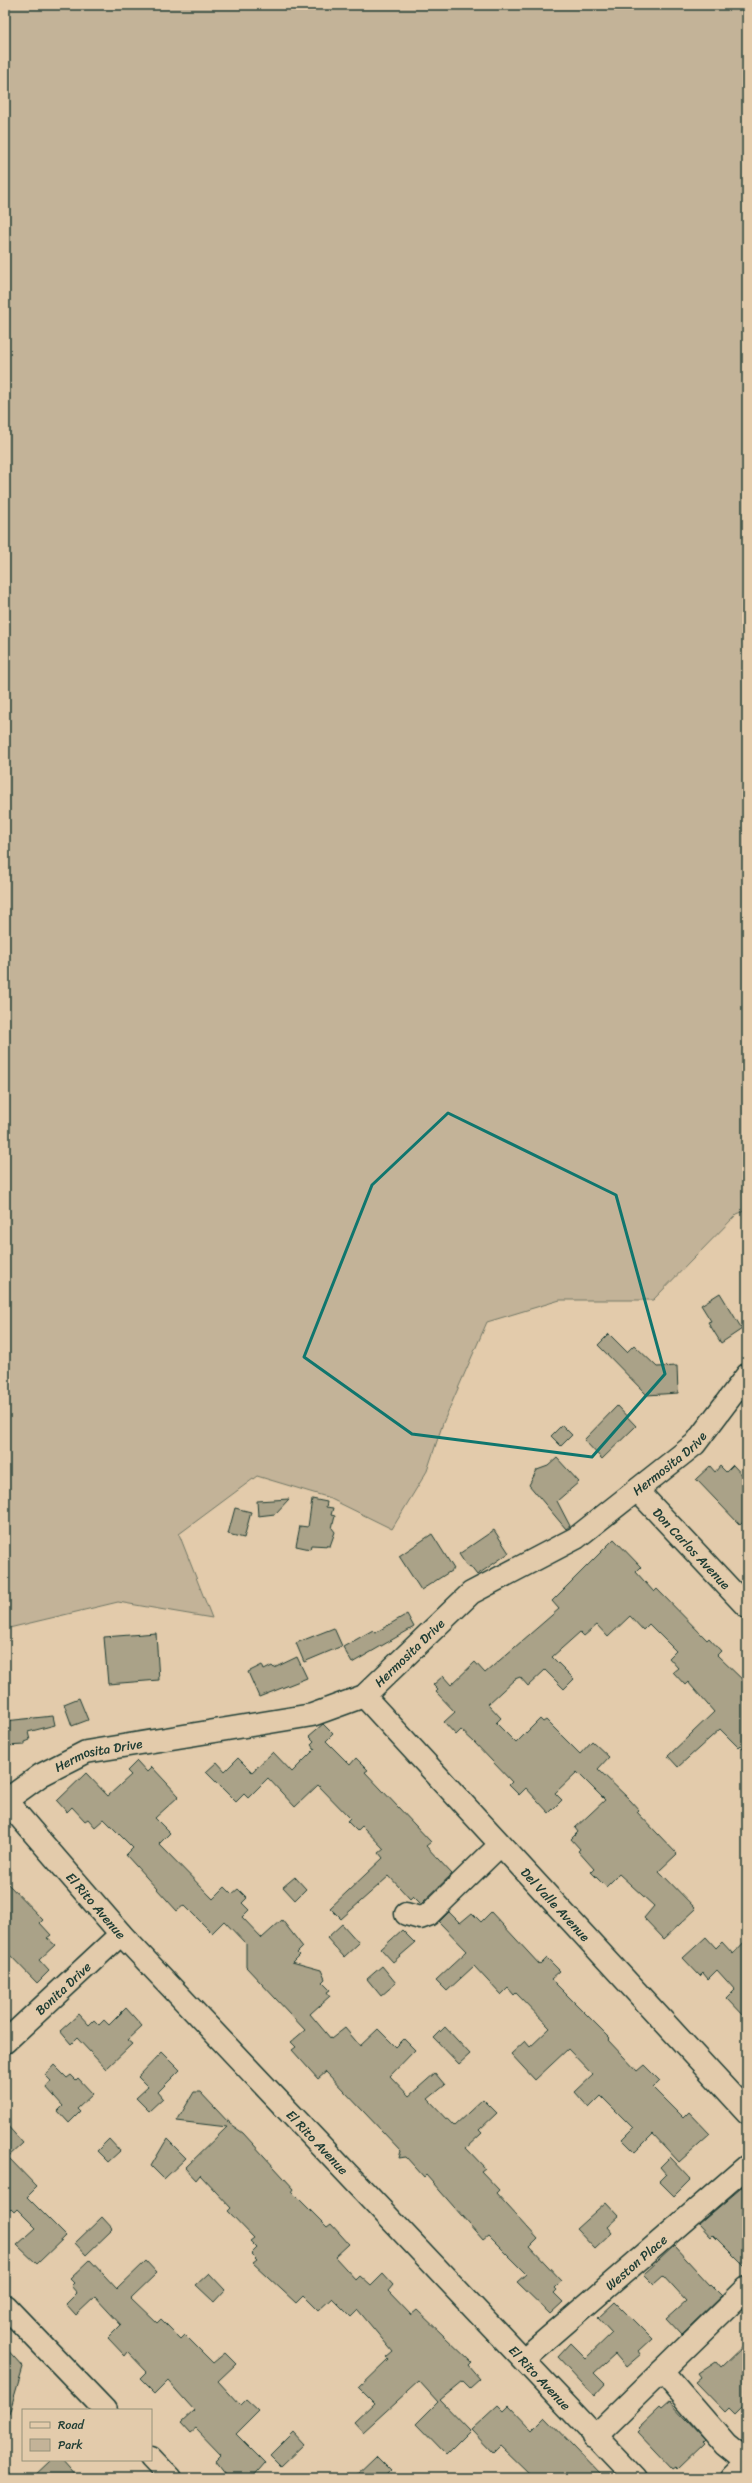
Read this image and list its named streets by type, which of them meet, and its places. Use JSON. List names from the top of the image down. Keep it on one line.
{"streets":{"street":["Hermosita Drive","Don Carlos Avenue","Del Valle Avenue","El Rito Avenue","Bonita Drive","Weston Place"]},"crossings":[["Hermosita Drive","Don Carlos Avenue"],["Hermosita Drive","Del Valle Avenue"],["Hermosita Drive","El Rito Avenue"],["El Rito Avenue","Bonita Drive"],["El Rito Avenue","Weston Place"]],"legend":["Road","Park"]}
